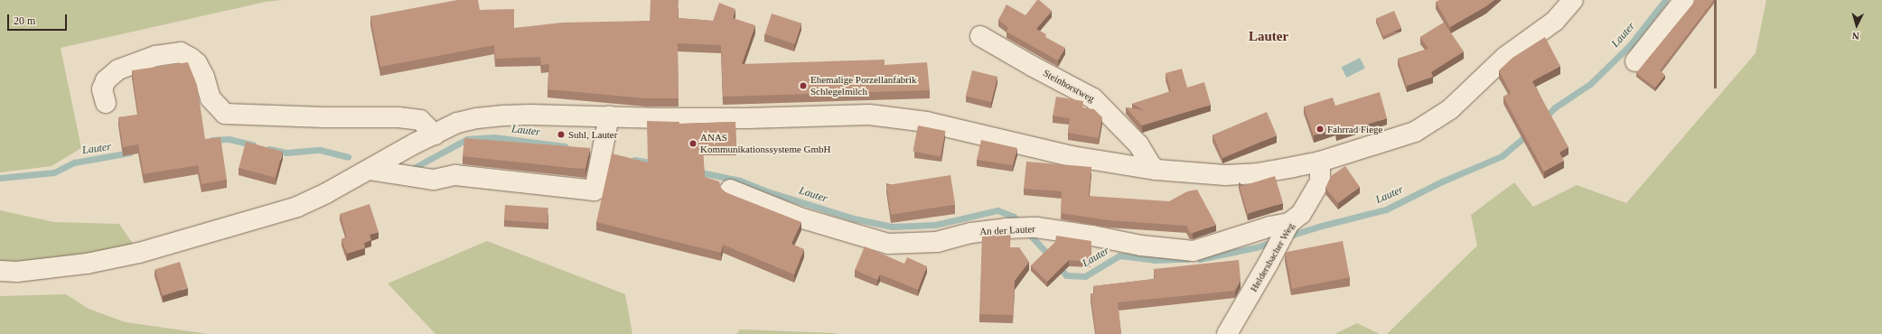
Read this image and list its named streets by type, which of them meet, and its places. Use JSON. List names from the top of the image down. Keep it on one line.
{"streets":{"street":["Steinhorstweg","An der Lauter","Heldersbacher Weg"]},"crossings":[["An der Lauter","Heldersbacher Weg"]],"districts":["Lauter"],"water":["Lauter"],"places":["Ehemalige Porzellanfabrik Schlegelmilch","Fahrrad Fiege","Suhl, Lauter","ANAS Kommunikationssysteme GmbH"],"scale_bar":"20 m","north":"bottom"}
